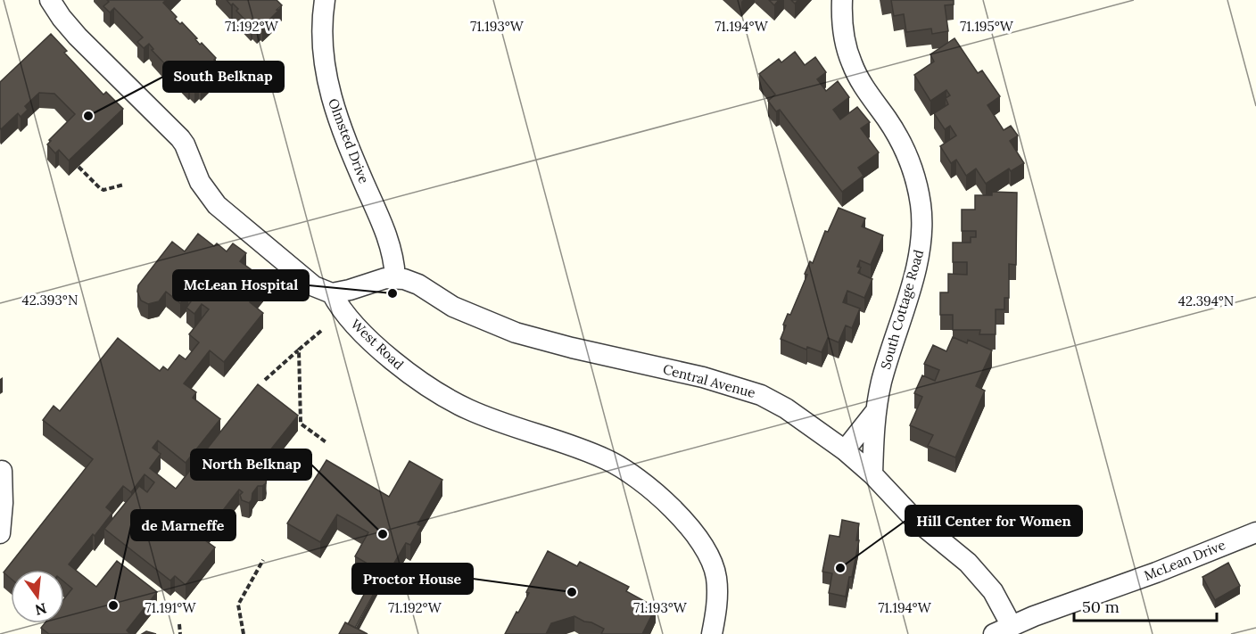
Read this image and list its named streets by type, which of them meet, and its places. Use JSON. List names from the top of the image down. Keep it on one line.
{"streets":{"street":["Olmsted Drive","South Cottage Road","West Road","Central Avenue","McLean Drive"]},"crossings":[["Olmsted Drive","Central Avenue"],["South Cottage Road","Central Avenue"],["Central Avenue","McLean Drive"]],"places":["South Belknap","McLean Hospital","North Belknap","Hill Center for Women","Proctor House","de Marneffe"],"scale_bar":"50 m","north":"bottom","coordinates":["71.192°W","71.193°W","71.194°W","71.195°W","42.393°N","42.394°N","71.191°W"]}
